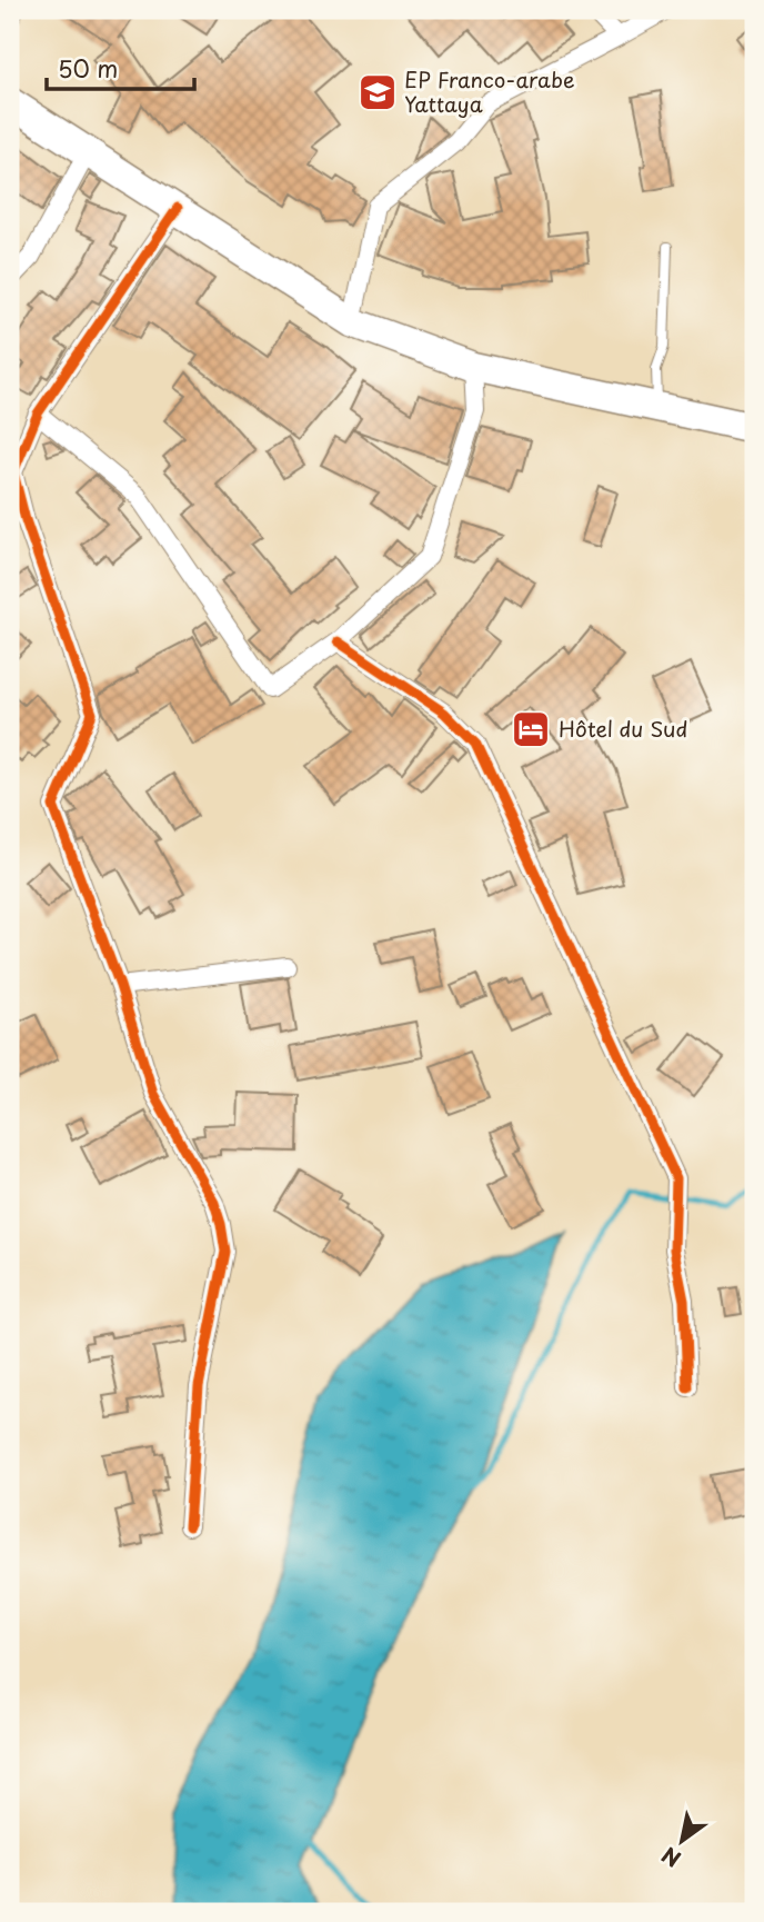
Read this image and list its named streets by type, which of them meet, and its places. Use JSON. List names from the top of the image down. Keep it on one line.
{"places":{"school or university":["EP Franco-arabe Yattaya"],"hotel":["Hôtel du Sud"]},"scale_bar":"50 m","north":"bottom left"}
